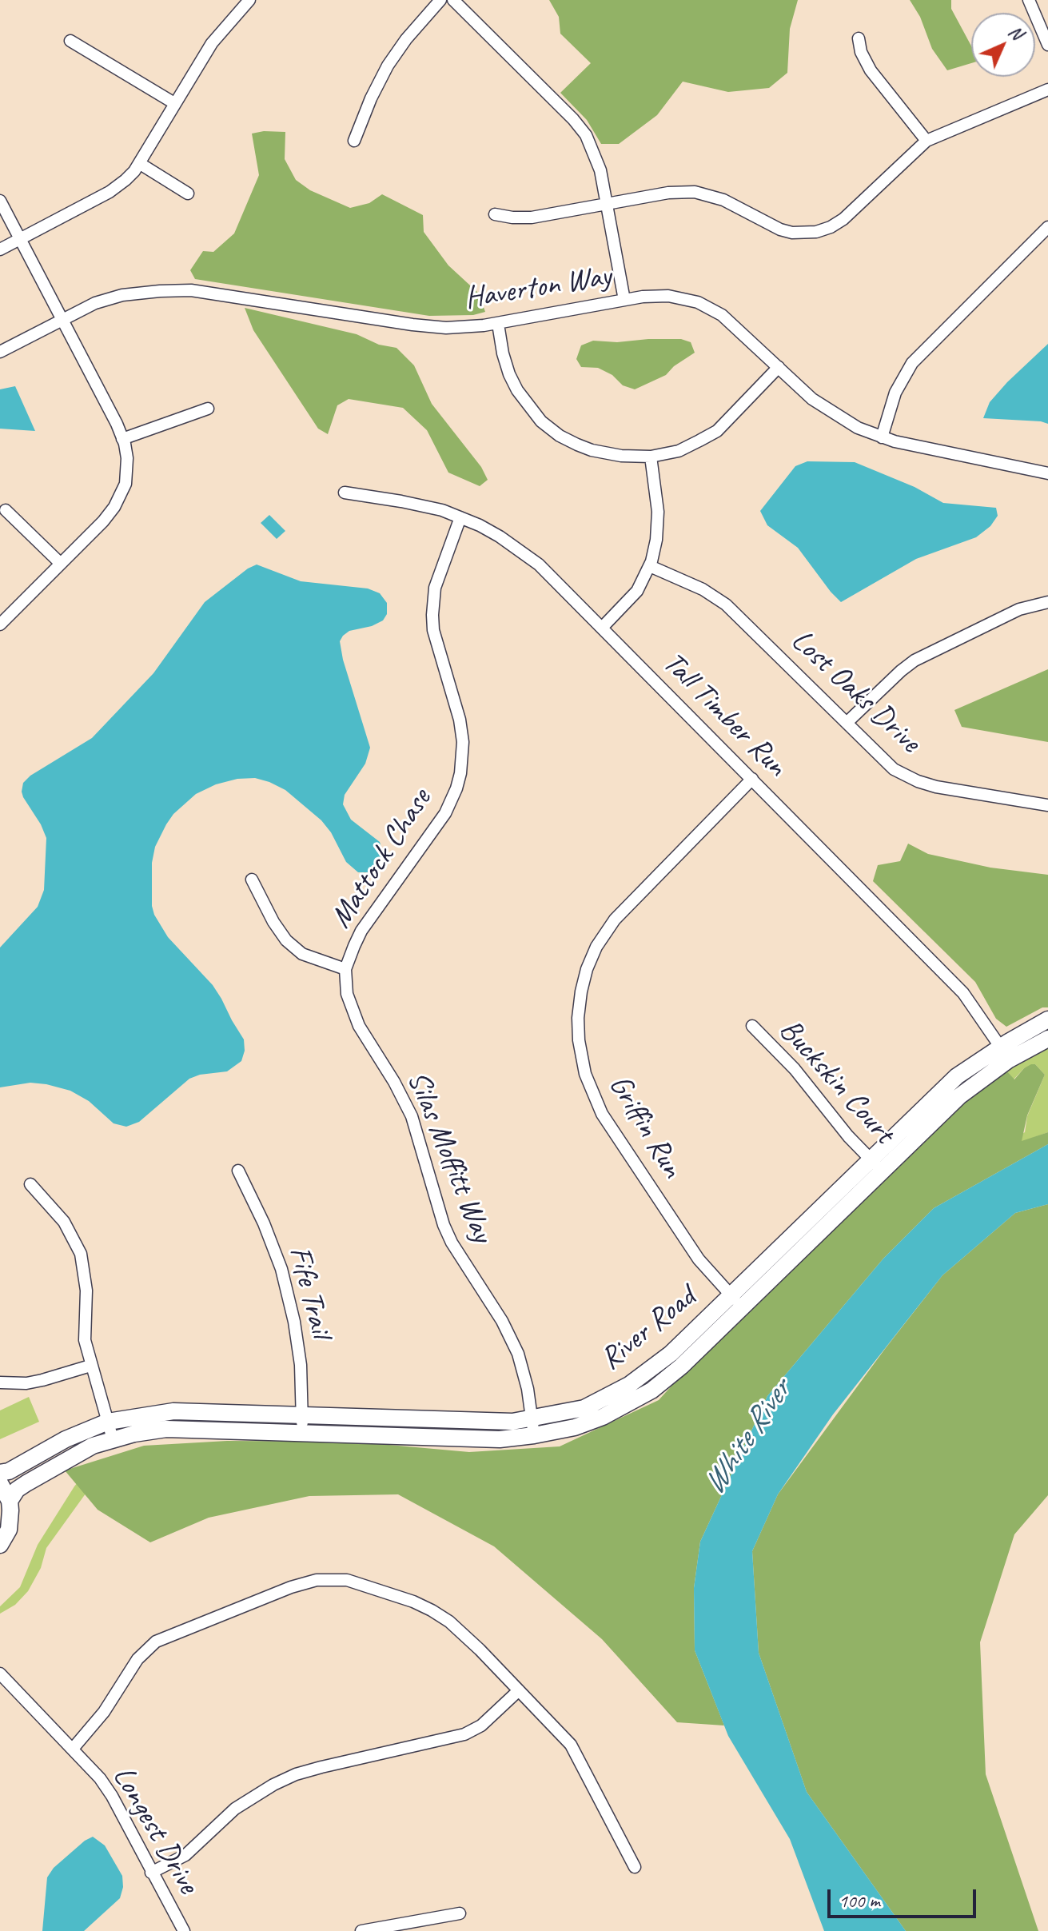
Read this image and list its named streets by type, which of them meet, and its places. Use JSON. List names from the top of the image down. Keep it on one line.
{"streets":{"main road":["River Road"],"street":["Haverton Way","Lost Oaks Drive","Tall Timber Run","Mattock Chase","Buckskin Court","Griffin Run","Silas Moffitt Way","Fife Trail","Longest Drive"]},"crossings":[["Tall Timber Run","Mattock Chase"],["Tall Timber Run","Griffin Run"],["Tall Timber Run","River Road"],["Mattock Chase","Silas Moffitt Way"],["Buckskin Court","River Road"],["Griffin Run","River Road"],["Silas Moffitt Way","River Road"],["Fife Trail","River Road"]],"water":["White River"],"scale_bar":"100 m","north":"top right"}
